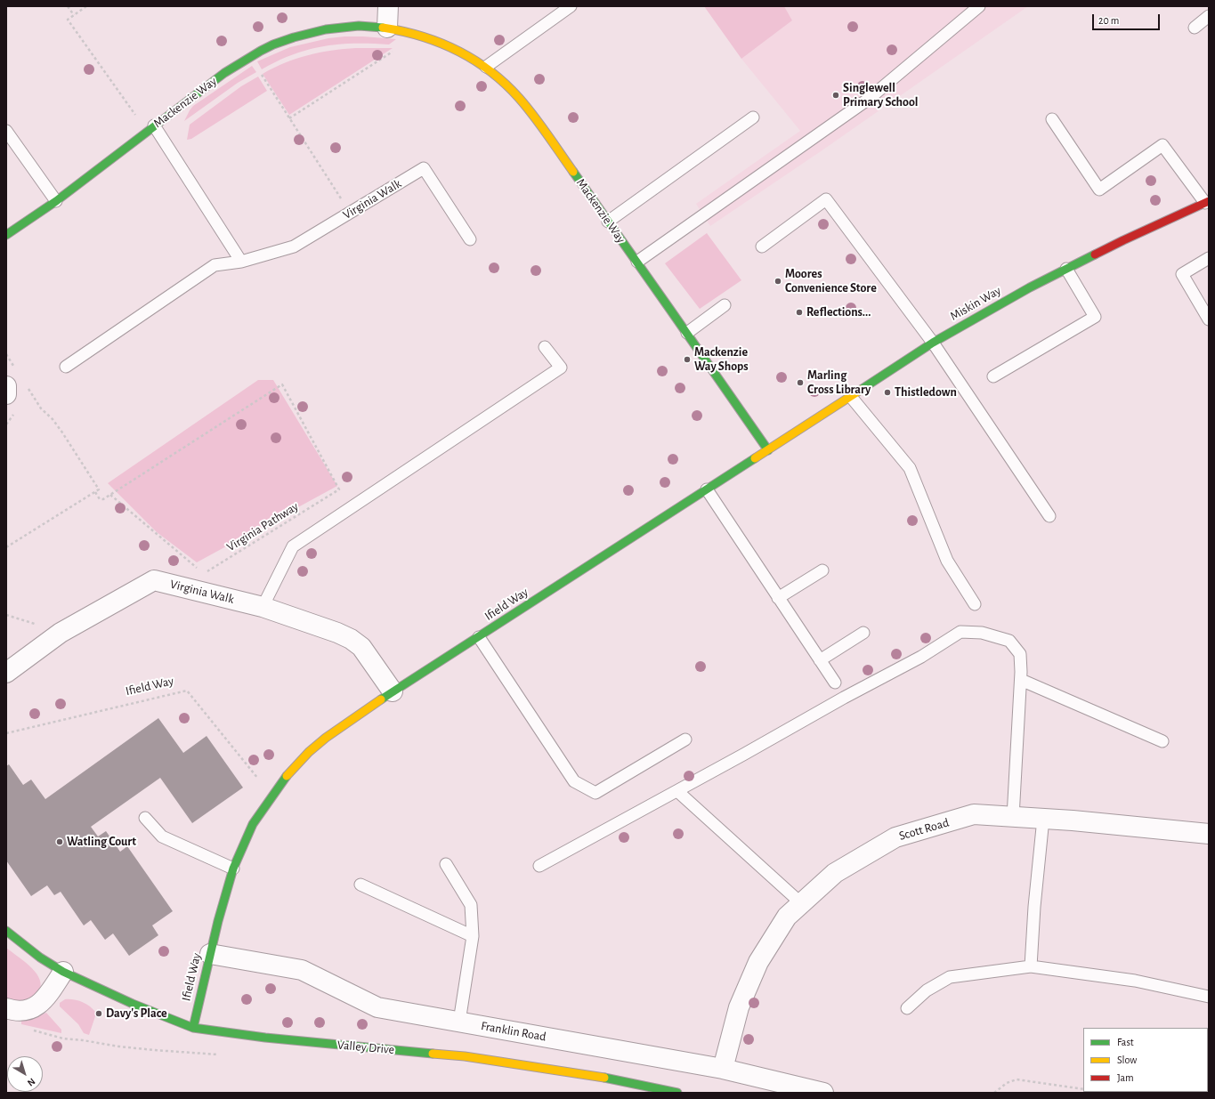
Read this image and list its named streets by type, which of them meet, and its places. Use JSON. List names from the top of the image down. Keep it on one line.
{"streets":{"street":["Mackenzie Way","Virginia Walk","Miskin Way","Ifield Way","Scott Road","Franklin Road","Valley Drive"],"path":["Virginia Pathway"]},"crossings":[["Mackenzie Way","Miskin Way"],["Mackenzie Way","Ifield Way"],["Virginia Walk","Ifield Way"],["Miskin Way","Ifield Way"],["Ifield Way","Franklin Road"],["Ifield Way","Valley Drive"],["Scott Road","Franklin Road"]],"places":["Singlewell Primary School","Moores Convenience Store","Reflections...","Mackenzie Way Shops","Marling Cross Library","Thistledown","Watling Court","Davy's Place"],"legend":["Fast","Slow","Jam"],"scale_bar":"20 m","north":"bottom right"}
